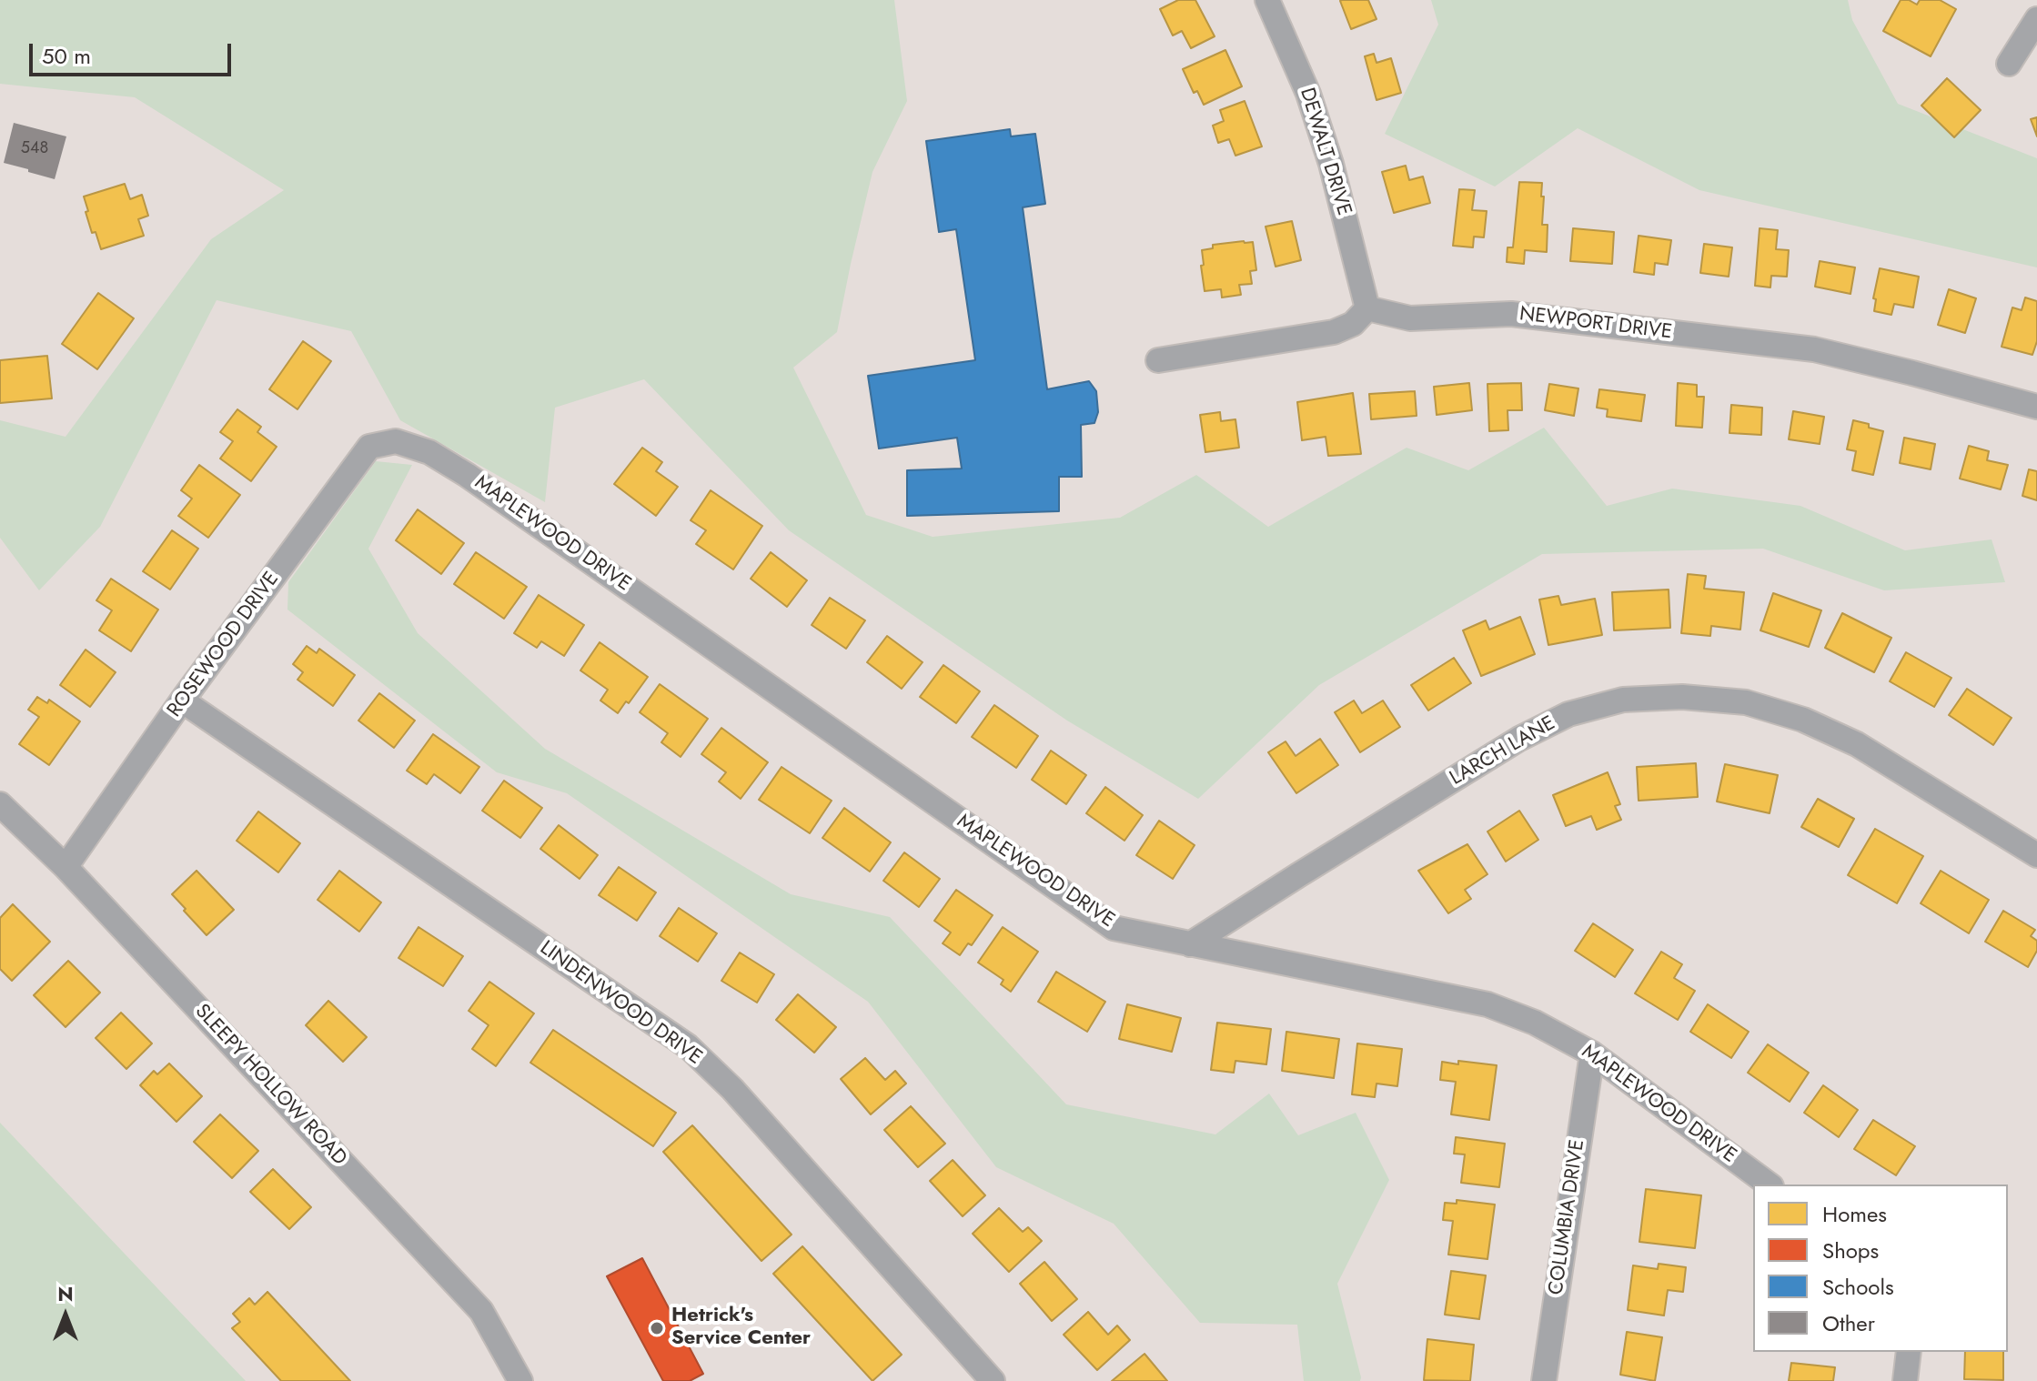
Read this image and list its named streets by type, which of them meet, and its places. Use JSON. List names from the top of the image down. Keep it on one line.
{"streets":{"street":["DEWALT DRIVE","NEWPORT DRIVE","MAPLEWOOD DRIVE","ROSEWOOD DRIVE","LARCH LANE","LINDENWOOD DRIVE","SLEEPY HOLLOW ROAD","COLUMBIA DRIVE"]},"crossings":[["DEWALT DRIVE","NEWPORT DRIVE"],["MAPLEWOOD DRIVE","ROSEWOOD DRIVE"],["MAPLEWOOD DRIVE","LARCH LANE"],["MAPLEWOOD DRIVE","COLUMBIA DRIVE"],["ROSEWOOD DRIVE","LINDENWOOD DRIVE"],["ROSEWOOD DRIVE","SLEEPY HOLLOW ROAD"]],"places":["Hetrick's Service Center"],"house_numbers":["548"],"legend":["Homes","Shops","Schools","Other"],"scale_bar":"50 m","north":"top"}
